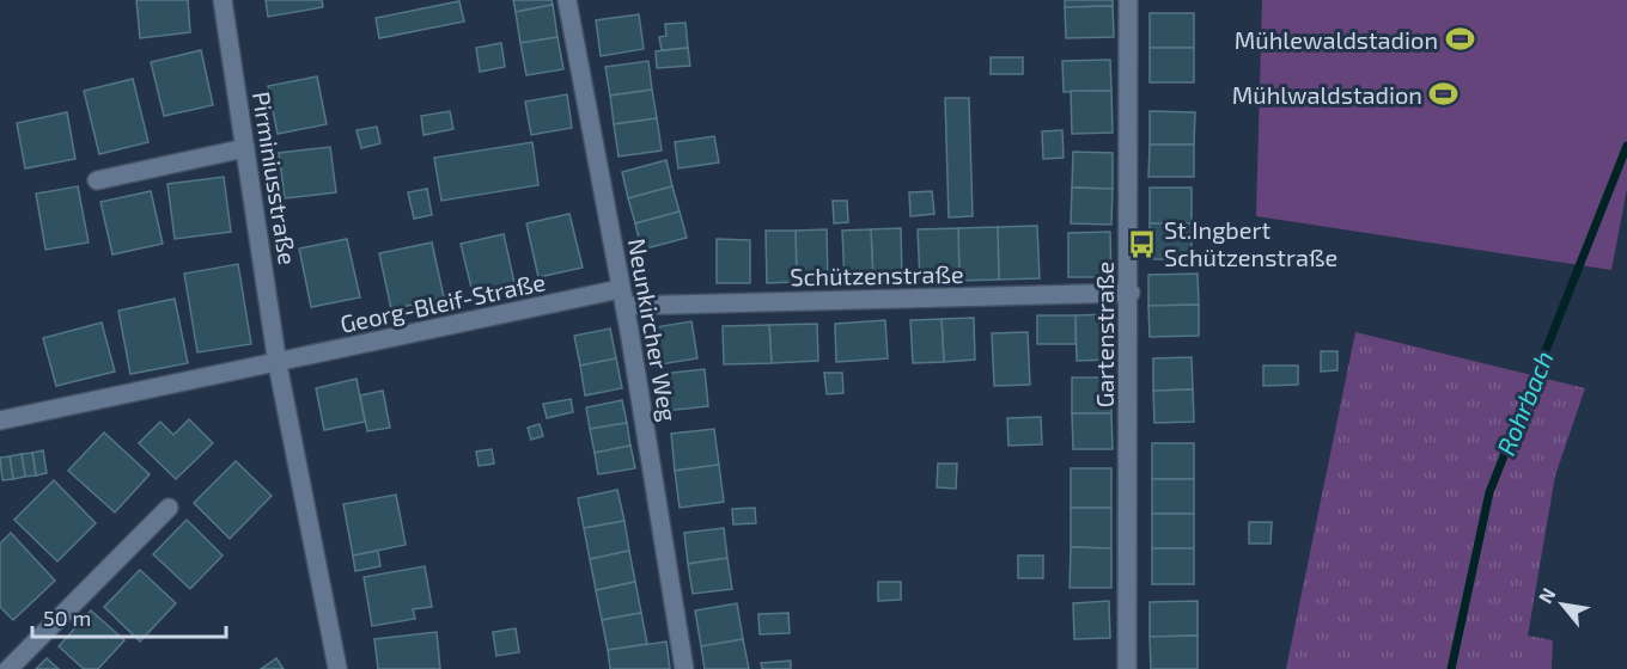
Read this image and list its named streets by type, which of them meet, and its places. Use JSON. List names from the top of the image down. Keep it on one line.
{"streets":{"street":["Pirminiusstraße","Schützenstraße","Georg-Bleif-Straße","Neunkircher Weg","Gartenstraße"]},"crossings":[["Pirminiusstraße","Georg-Bleif-Straße"],["Schützenstraße","Georg-Bleif-Straße"],["Schützenstraße","Neunkircher Weg"],["Schützenstraße","Gartenstraße"],["Georg-Bleif-Straße","Neunkircher Weg"]],"water":["Rohrbach"],"places":{"sports":["Mühlewaldstadion","Mühlwaldstadion"],"bus stop":["St.Ingbert Schützenstraße"]},"scale_bar":"50 m","north":"top left"}
